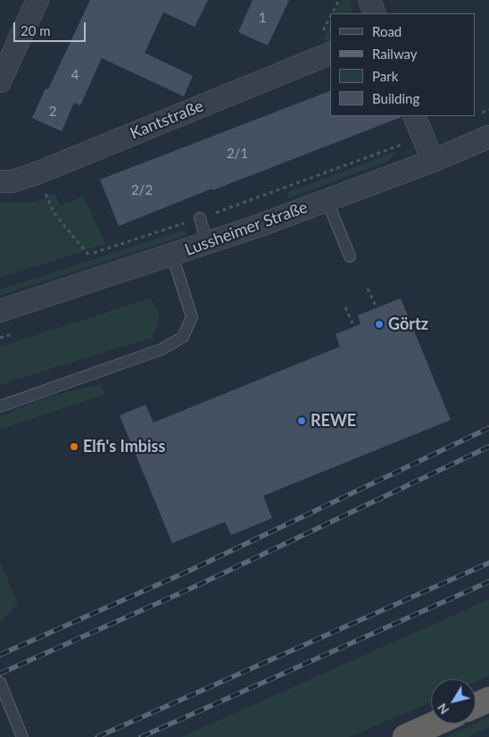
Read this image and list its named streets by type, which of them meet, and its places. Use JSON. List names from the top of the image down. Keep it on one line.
{"streets":{"street":["Kantstraße","Lussheimer Straße"]},"places":["Görtz","REWE","Elfi's Imbiss"],"house_numbers":["1","4","2","2/1","2/2"],"legend":["Road","Railway","Park","Building"],"scale_bar":"20 m","north":"bottom left"}
